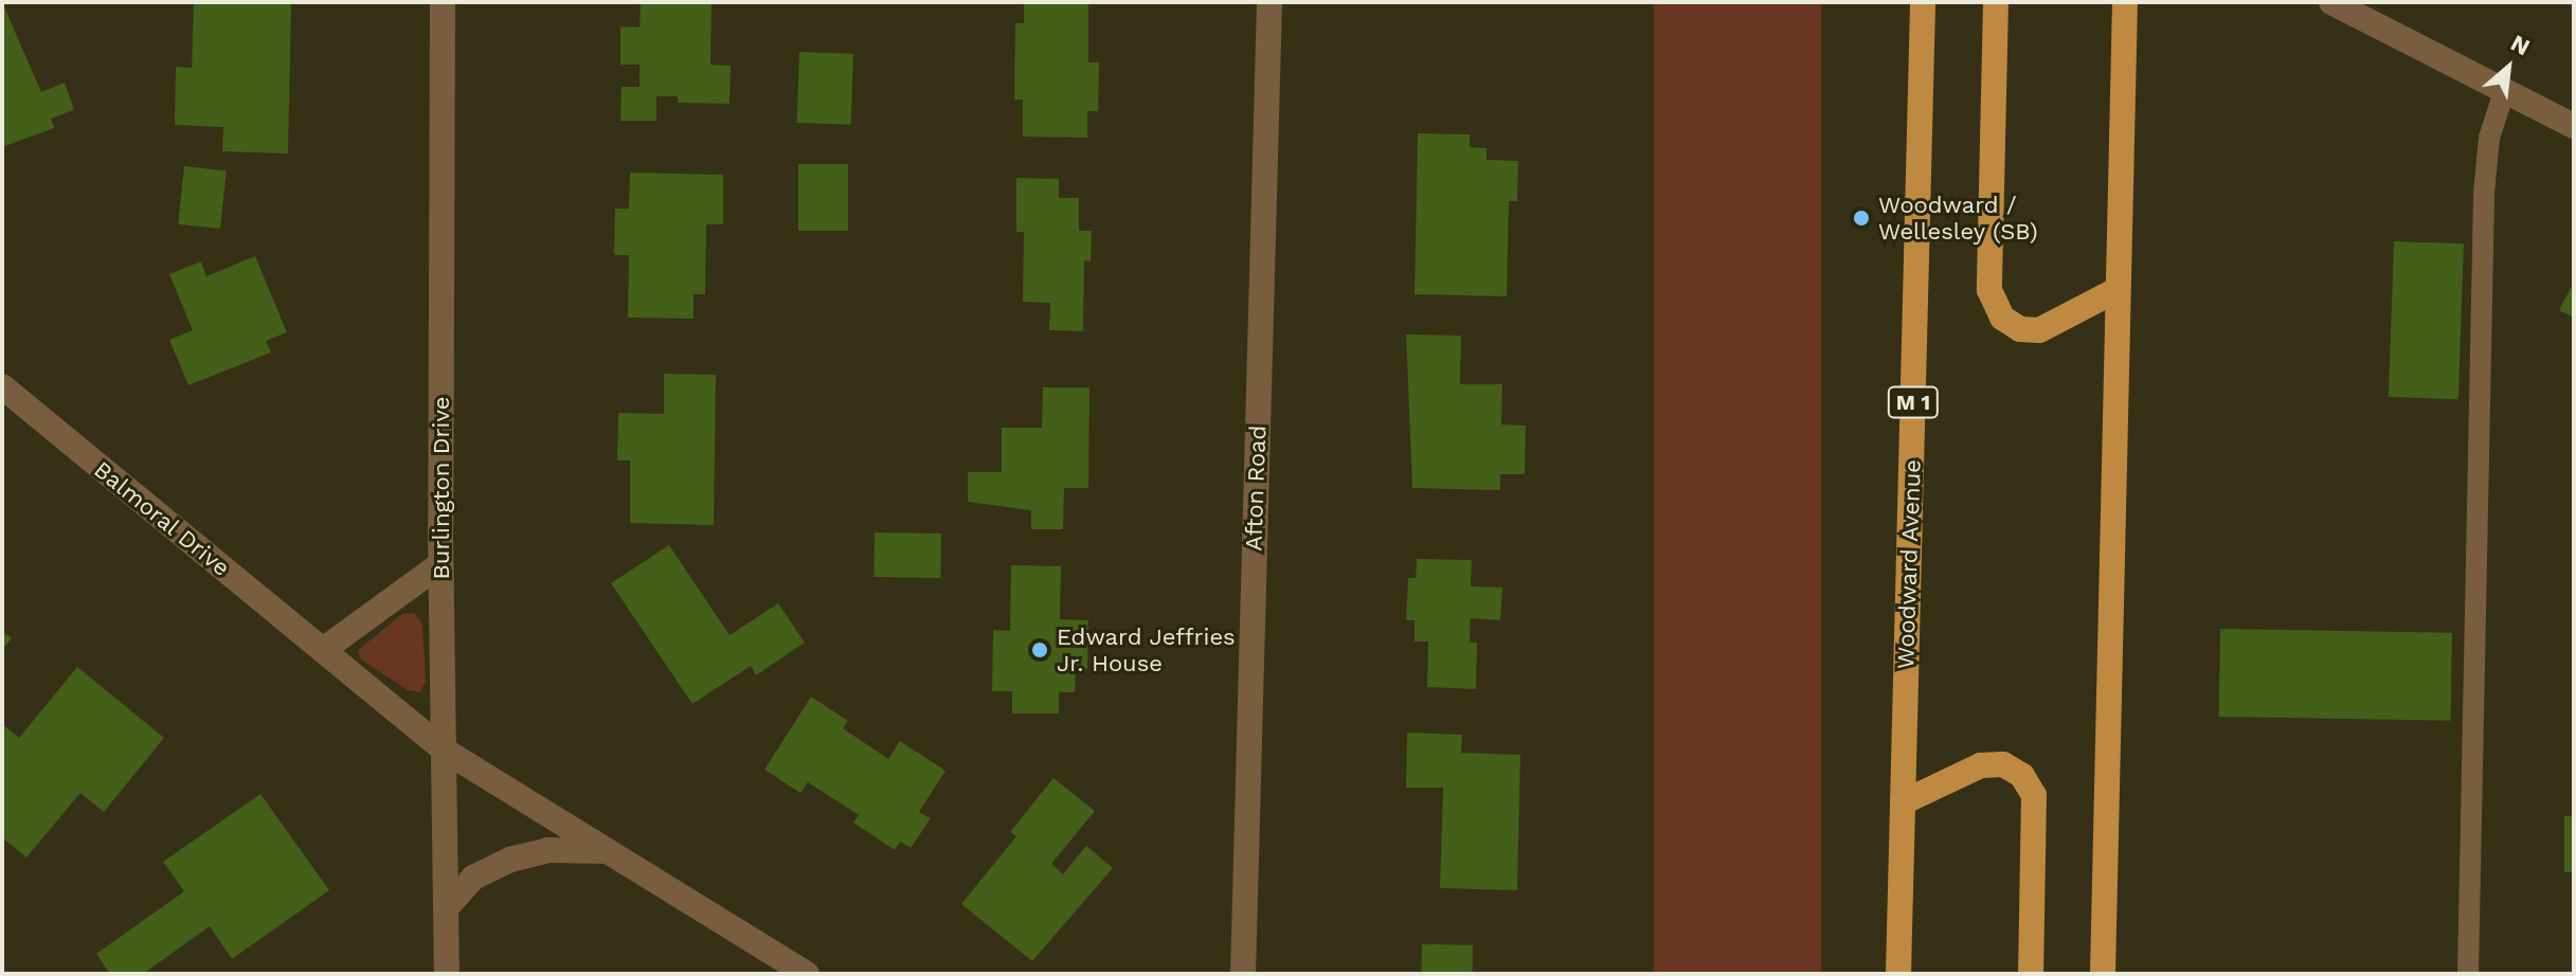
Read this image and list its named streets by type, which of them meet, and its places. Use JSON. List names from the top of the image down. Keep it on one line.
{"streets":{"main road":["M 1","Woodward Avenue"],"street":["Burlington Drive","Afton Road","Balmoral Drive"]},"crossings":[["Burlington Drive","Balmoral Drive"]],"places":["Woodward / Wellesley (SB)","Edward Jeffries Jr. House"],"north":"top right"}
